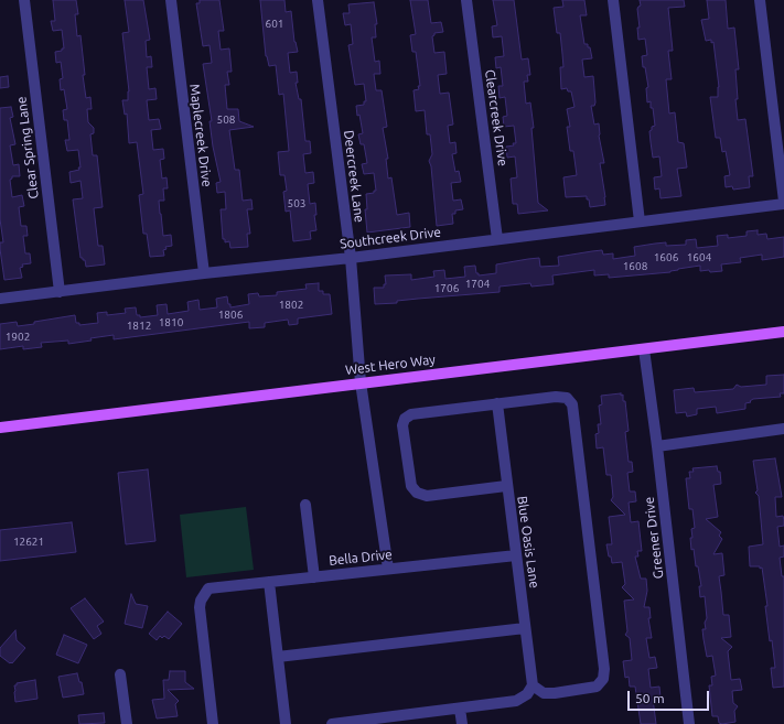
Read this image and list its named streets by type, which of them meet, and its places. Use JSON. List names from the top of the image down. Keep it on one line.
{"streets":{"main road":["West Hero Way"],"street":["Clearcreek Drive","Maplecreek Drive","Clear Spring Lane","Deercreek Lane","Southcreek Drive","Greener Drive","Blue Oasis Lane","Bella Drive"]},"crossings":[["Clearcreek Drive","Southcreek Drive"],["Maplecreek Drive","Southcreek Drive"],["Clear Spring Lane","Southcreek Drive"],["Deercreek Lane","Southcreek Drive"],["Deercreek Lane","West Hero Way"],["Deercreek Lane","Bella Drive"],["West Hero Way","Greener Drive"],["Blue Oasis Lane","Bella Drive"]],"house_numbers":["601","508","503","1606","1604","1608","1704","1706","1802","1806","1810","1812","1902","12621"],"scale_bar":"50 m"}
